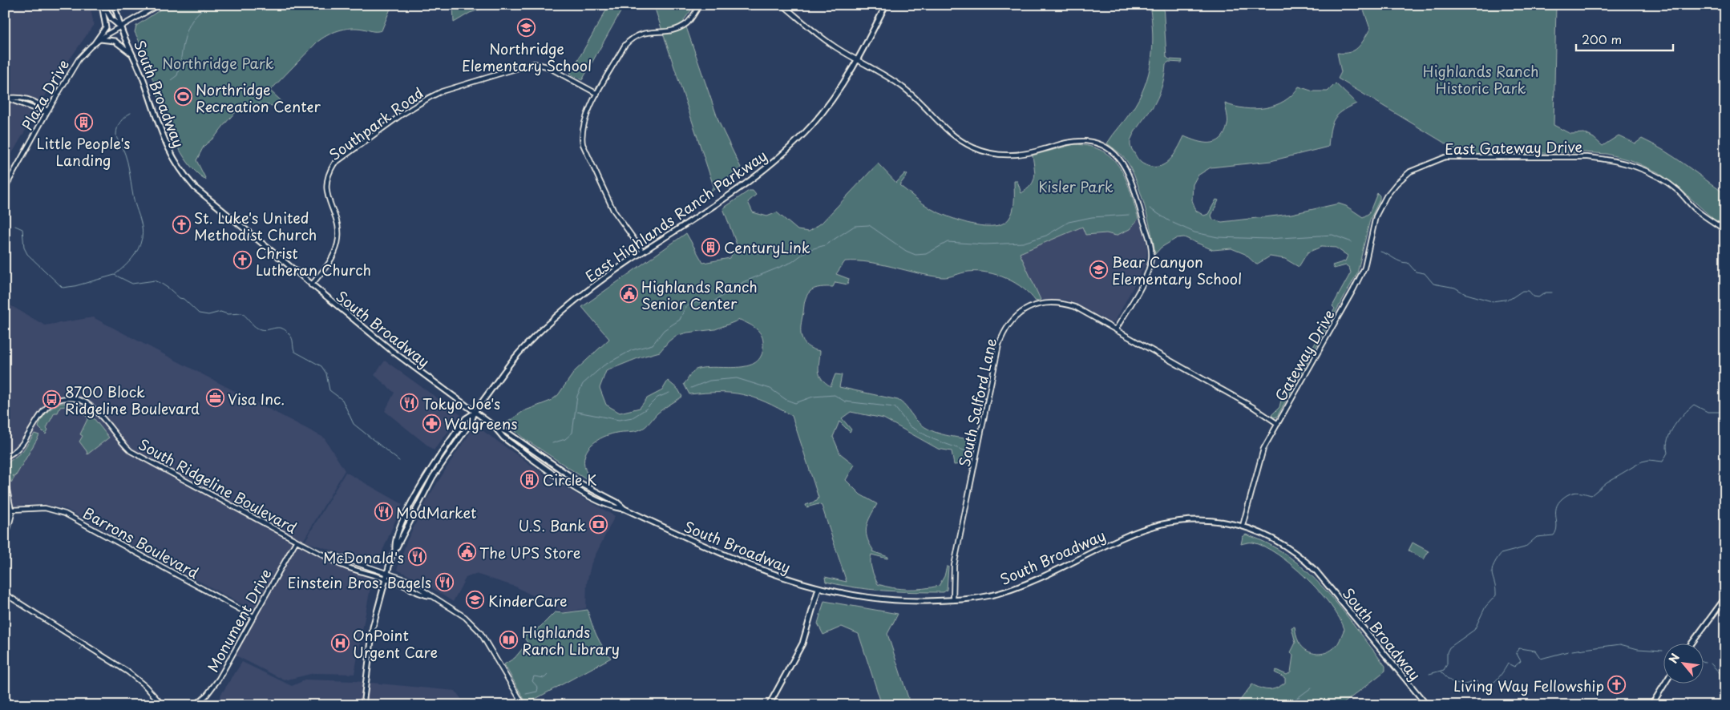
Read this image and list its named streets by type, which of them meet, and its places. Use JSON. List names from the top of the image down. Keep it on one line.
{"streets":{"main road":["South Broadway","East Highlands Ranch Parkway"],"street":["Plaza Drive","Southpark Road","East Gateway Drive","Gateway Drive","South Salford Lane","South Ridgeline Boulevard","Barrons Boulevard","Monument Drive"]},"crossings":[["South Broadway","Plaza Drive"],["South Broadway","Southpark Road"],["South Broadway","East Highlands Ranch Parkway"],["South Broadway","Gateway Drive"],["South Broadway","South Salford Lane"],["East Gateway Drive","Gateway Drive"],["East Highlands Ranch Parkway","South Ridgeline Boulevard"],["Gateway Drive","South Salford Lane"],["South Ridgeline Boulevard","Monument Drive"],["Barrons Boulevard","Monument Drive"]],"parks":["Northridge Park","Highlands Ranch Historic Park","Kisler Park"],"places":{"school or university":["Northridge Elementary School","Bear Canyon Elementary School","KinderCare"],"sports":["Northridge Recreation Center"],"building":["Little People's Landing","CenturyLink","Circle K"],"church":["St. Luke's United Methodist Church","Christ Lutheran Church","Living Way Fellowship"],"public building":["Highlands Ranch Senior Center","The UPS Store"],"office":["Visa Inc."],"bus stop":["8700 Block Ridgeline Boulevard"],"restaurant":["Tokyo Joe's","ModMarket","McDonald's","Einstein Bros. Bagels"],"pharmacy":["Walgreens"],"bank":["U.S. Bank"],"library":["Highlands Ranch Library"],"hospital":["OnPoint Urgent Care"]},"scale_bar":"200 m","north":"top left"}
